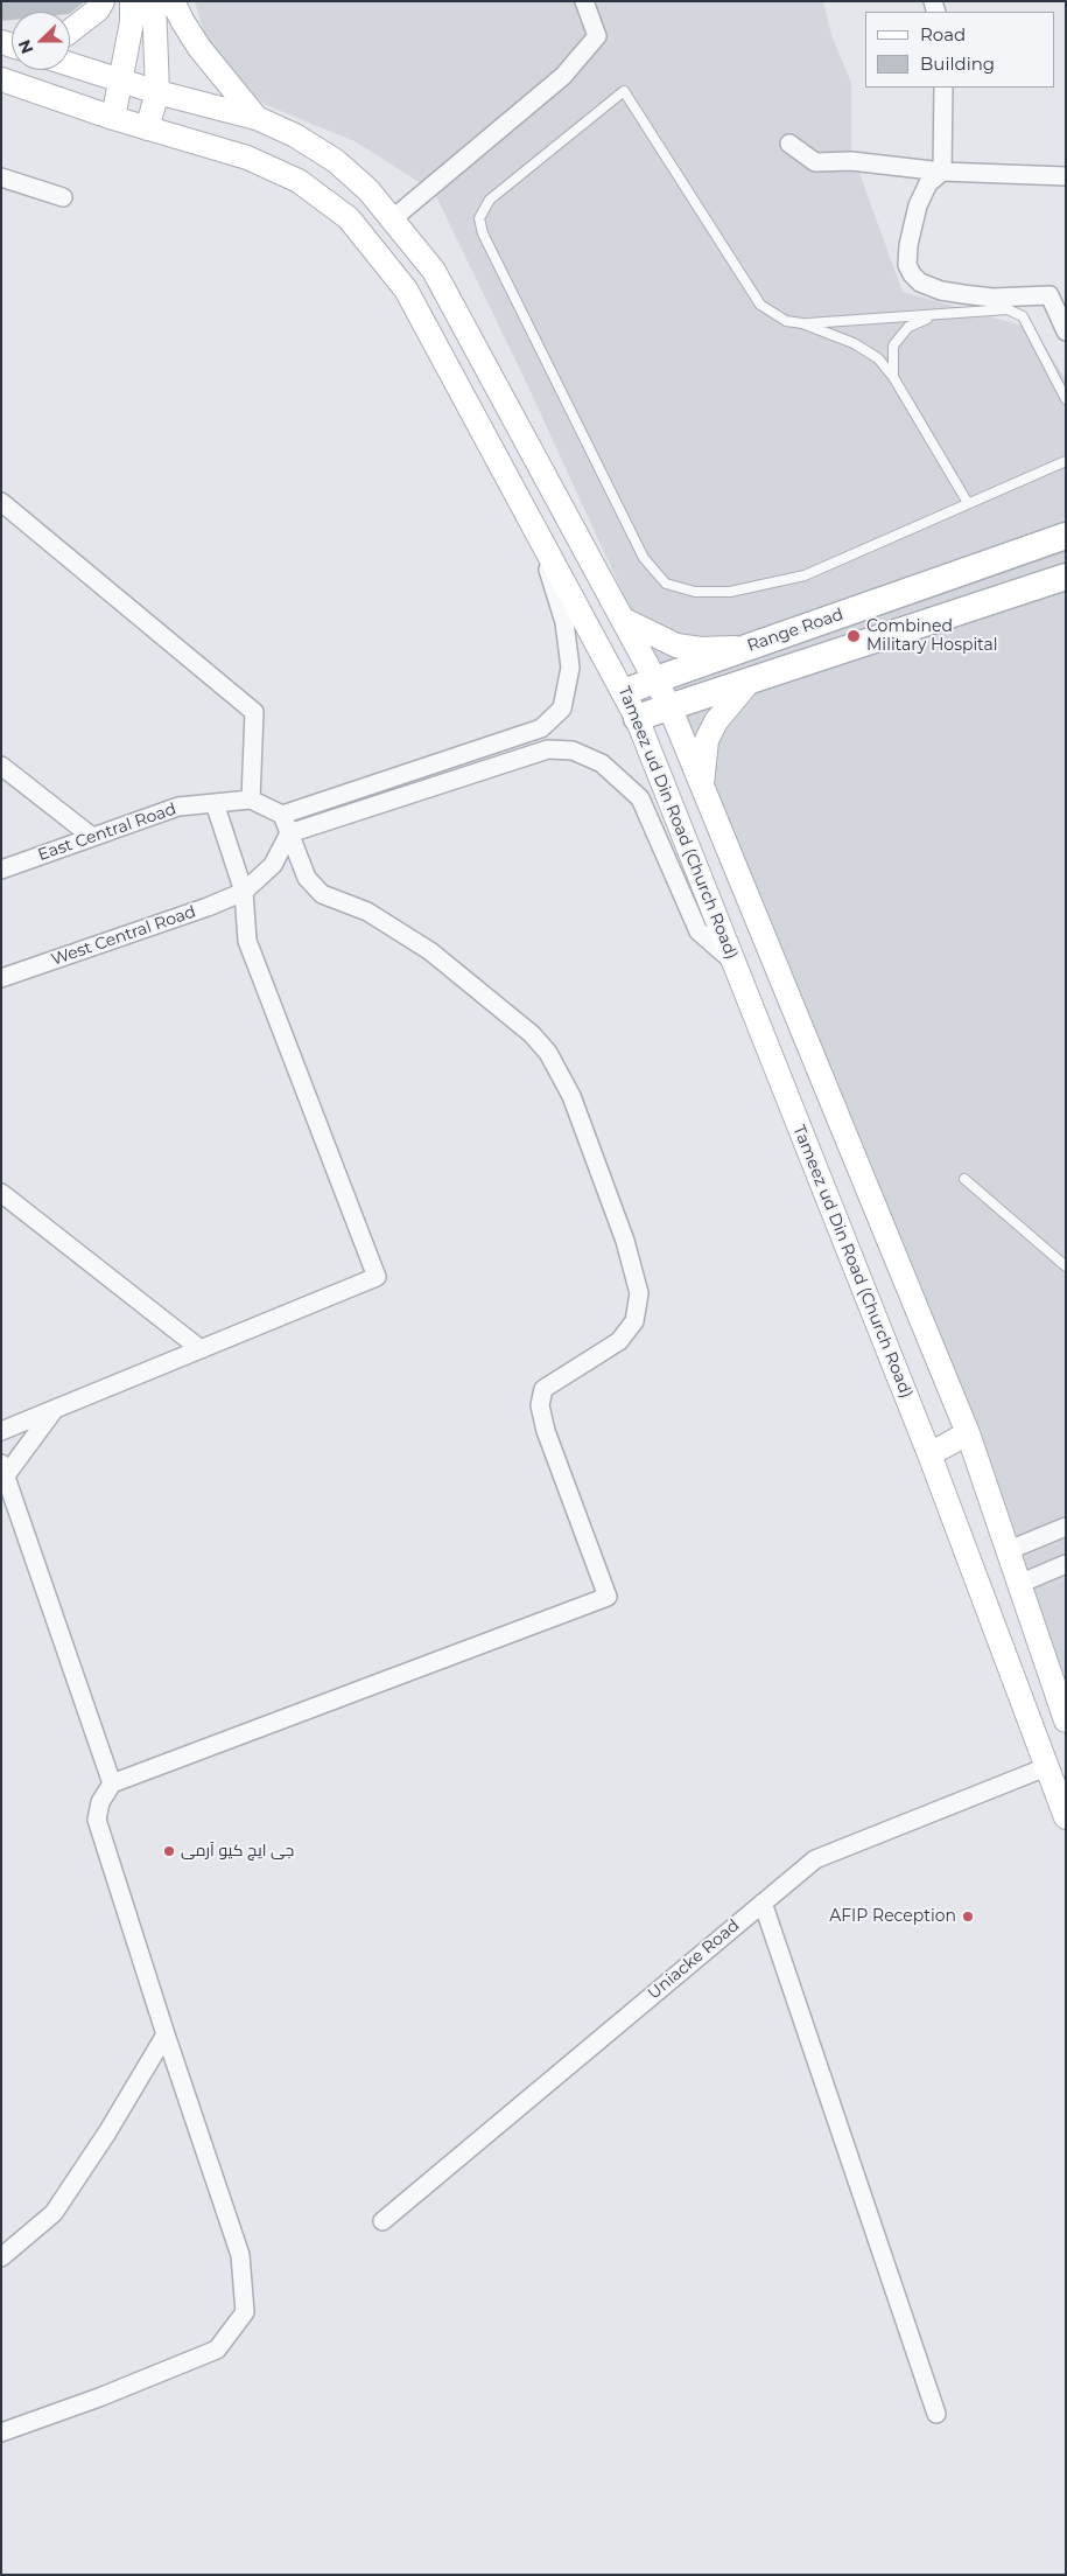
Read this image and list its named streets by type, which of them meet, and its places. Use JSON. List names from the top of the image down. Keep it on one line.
{"streets":{"main road":["Range Road","Tameez ud Din Road (Church Road)"],"street":["East Central Road","West Central Road","Uniacke Road"]},"crossings":[["Range Road","Tameez ud Din Road (Church Road)"],["Tameez ud Din Road (Church Road)","Uniacke Road"]],"places":["Combined Military Hospital","جی ایچ کیو آرمی","AFIP Reception"],"legend":["Road","Building"],"north":"left"}
